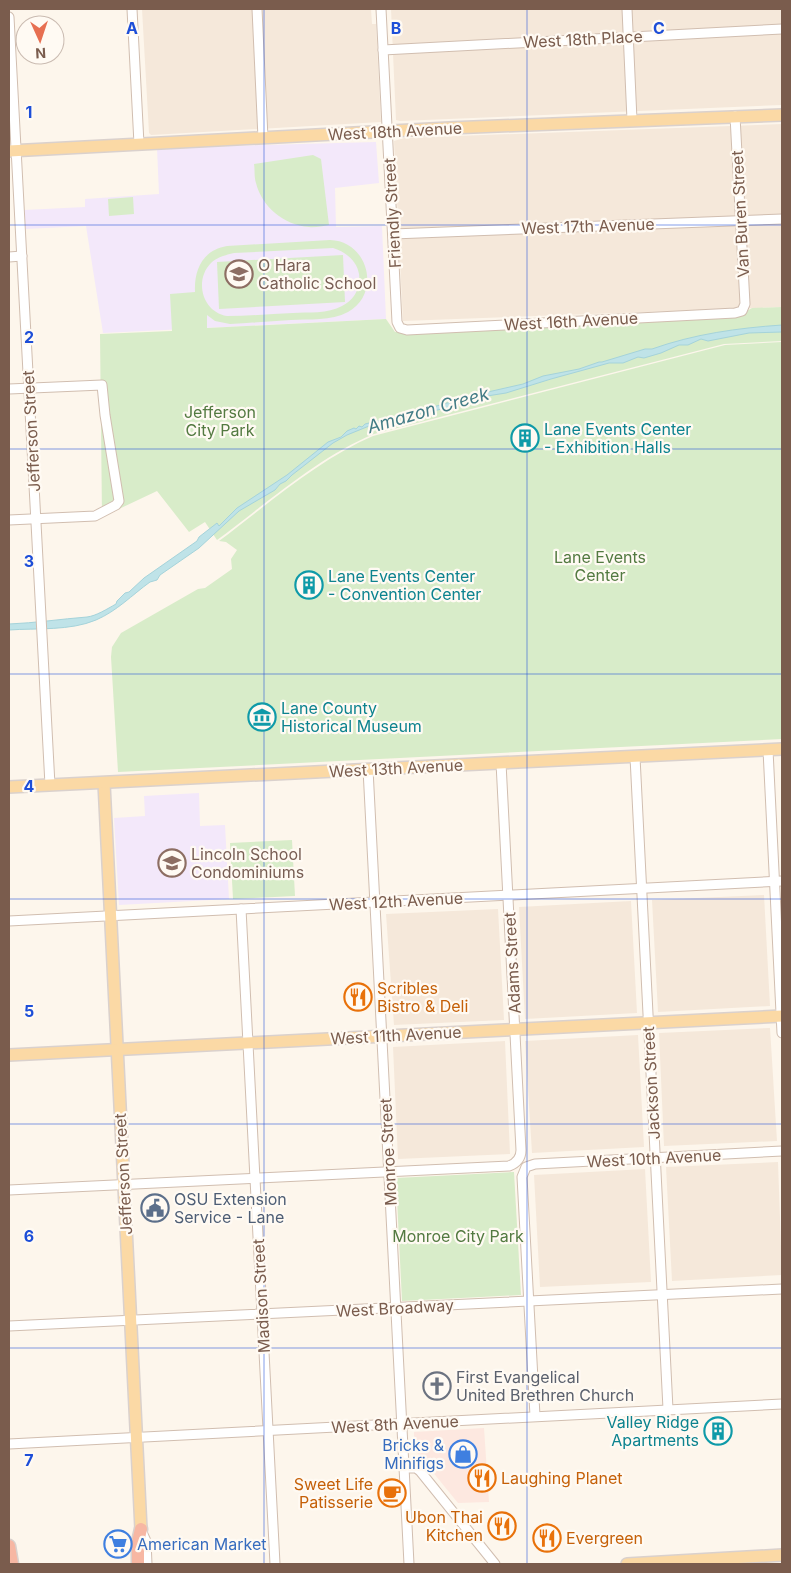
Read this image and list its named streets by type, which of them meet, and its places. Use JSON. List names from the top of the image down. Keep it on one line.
{"streets":{"main road":["West 18th Avenue","Jefferson Street","West 13th Avenue","West 11th Avenue"],"street":["West 18th Place","Friendly Street","Van Buren Street","West 17th Avenue","West 16th Avenue","West 12th Avenue","Adams Street","Jackson Street","Monroe Street","West 10th Avenue","Madison Street","West Broadway","West 8th Avenue"]},"crossings":[["West 18th Place","Friendly Street"],["West 18th Avenue","Friendly Street"],["West 18th Avenue","Van Buren Street"],["West 18th Avenue","Jefferson Street"],["Friendly Street","West 17th Avenue"],["Friendly Street","West 16th Avenue"],["Van Buren Street","West 17th Avenue"],["Van Buren Street","West 16th Avenue"],["Jefferson Street","West 13th Avenue"],["Jefferson Street","West 12th Avenue"],["Jefferson Street","West 11th Avenue"],["Jefferson Street","West Broadway"],["Jefferson Street","West 8th Avenue"],["West 13th Avenue","Adams Street"],["West 13th Avenue","Jackson Street"],["West 13th Avenue","Monroe Street"],["West 12th Avenue","Adams Street"],["West 12th Avenue","Jackson Street"],["West 12th Avenue","Monroe Street"],["West 12th Avenue","Madison Street"],["Adams Street","West 11th Avenue"],["Adams Street","Monroe Street"],["West 11th Avenue","Jackson Street"],["West 11th Avenue","Monroe Street"],["West 11th Avenue","Madison Street"],["Jackson Street","West 10th Avenue"],["Jackson Street","West Broadway"],["Jackson Street","West 8th Avenue"],["Monroe Street","West Broadway"],["Monroe Street","West 8th Avenue"],["West 10th Avenue","West Broadway"],["Madison Street","West Broadway"],["Madison Street","West 8th Avenue"]],"water":["Amazon Creek"],"parks":["Jefferson City Park","Lane Events Center","Monroe City Park"],"places":{"school or university":["O Hara Catholic School","Lincoln School Condominiums"],"building":["Lane Events Center - Exhibition Halls","Lane Events Center - Convention Center","Valley Ridge Apartments"],"museum":["Lane County Historical Museum"],"restaurant":["Scribles Bistro & Deli","Laughing Planet","Ubon Thai Kitchen","Evergreen"],"public building":["OSU Extension Service - Lane"],"church":["First Evangelical United Brethren Church"],"shop":["Bricks & Minifigs"],"cafe":["Sweet Life Patisserie"],"supermarket":["American Market"]},"north":"bottom","grid":{"columns":["A","B","C"],"rows":["1","2","3","4","5","6","7"]}}
